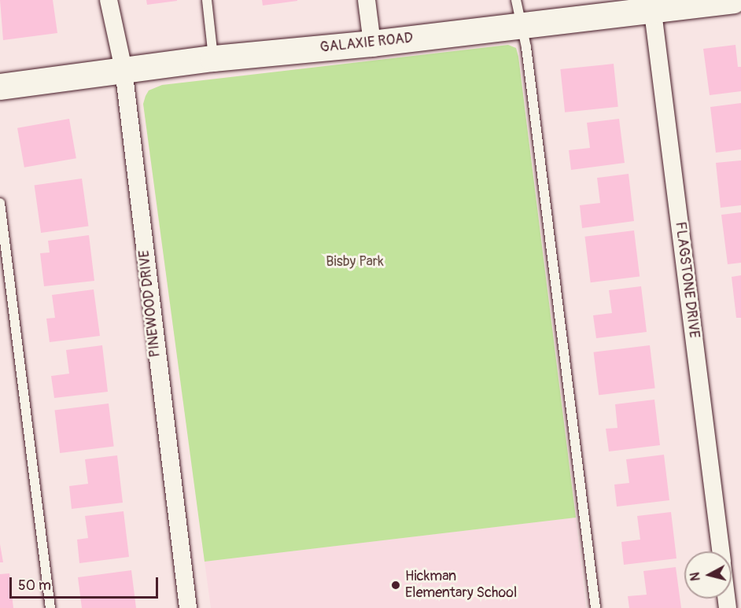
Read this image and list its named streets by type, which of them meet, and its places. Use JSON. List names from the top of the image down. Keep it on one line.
{"streets":{"street":["GALAXIE ROAD","FLAGSTONE DRIVE","PINEWOOD DRIVE"]},"crossings":[["GALAXIE ROAD","FLAGSTONE DRIVE"],["GALAXIE ROAD","PINEWOOD DRIVE"]],"parks":["Bisby Park"],"places":["Hickman Elementary School"],"scale_bar":"50 m","north":"left"}
